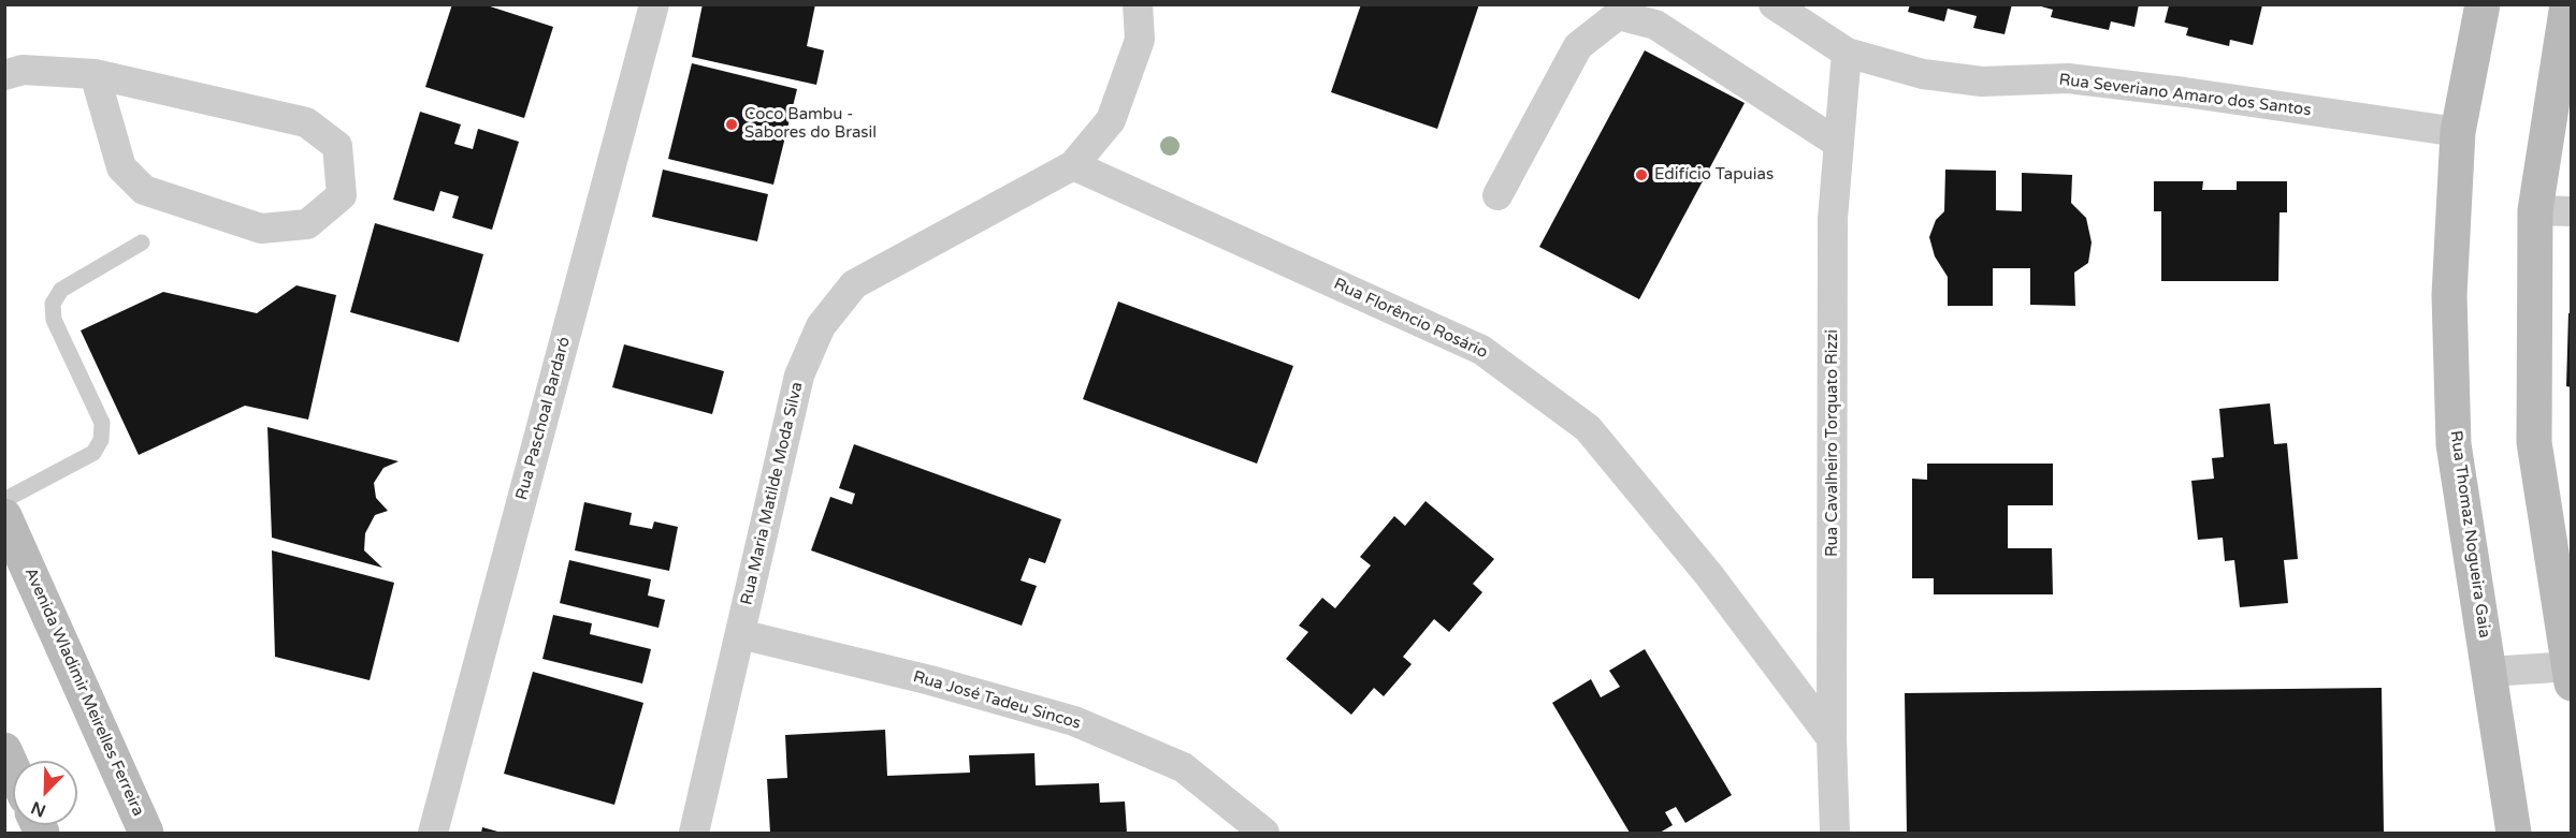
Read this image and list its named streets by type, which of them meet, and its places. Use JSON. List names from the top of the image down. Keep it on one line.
{"streets":{"street":["Rua Severiano Amaro dos Santos","Rua Florêncio Rosário","Rua Paschoal Bardaró","Rua Cavalheiro Torquato Rizzi","Rua Maria Matilde Moda Silva","Rua Thomaz Nogueira Gaia","Avenida Wladimir Meirelles Ferreira","Rua José Tadeu Sincos"]},"crossings":[["Rua Severiano Amaro dos Santos","Rua Cavalheiro Torquato Rizzi"],["Rua Severiano Amaro dos Santos","Rua Thomaz Nogueira Gaia"],["Rua Florêncio Rosário","Rua Cavalheiro Torquato Rizzi"],["Rua Florêncio Rosário","Rua Maria Matilde Moda Silva"],["Rua Maria Matilde Moda Silva","Rua José Tadeu Sincos"]],"places":["Coco Bambu - Sabores do Brasil","Edifício Tapuias"],"north":"bottom left"}
